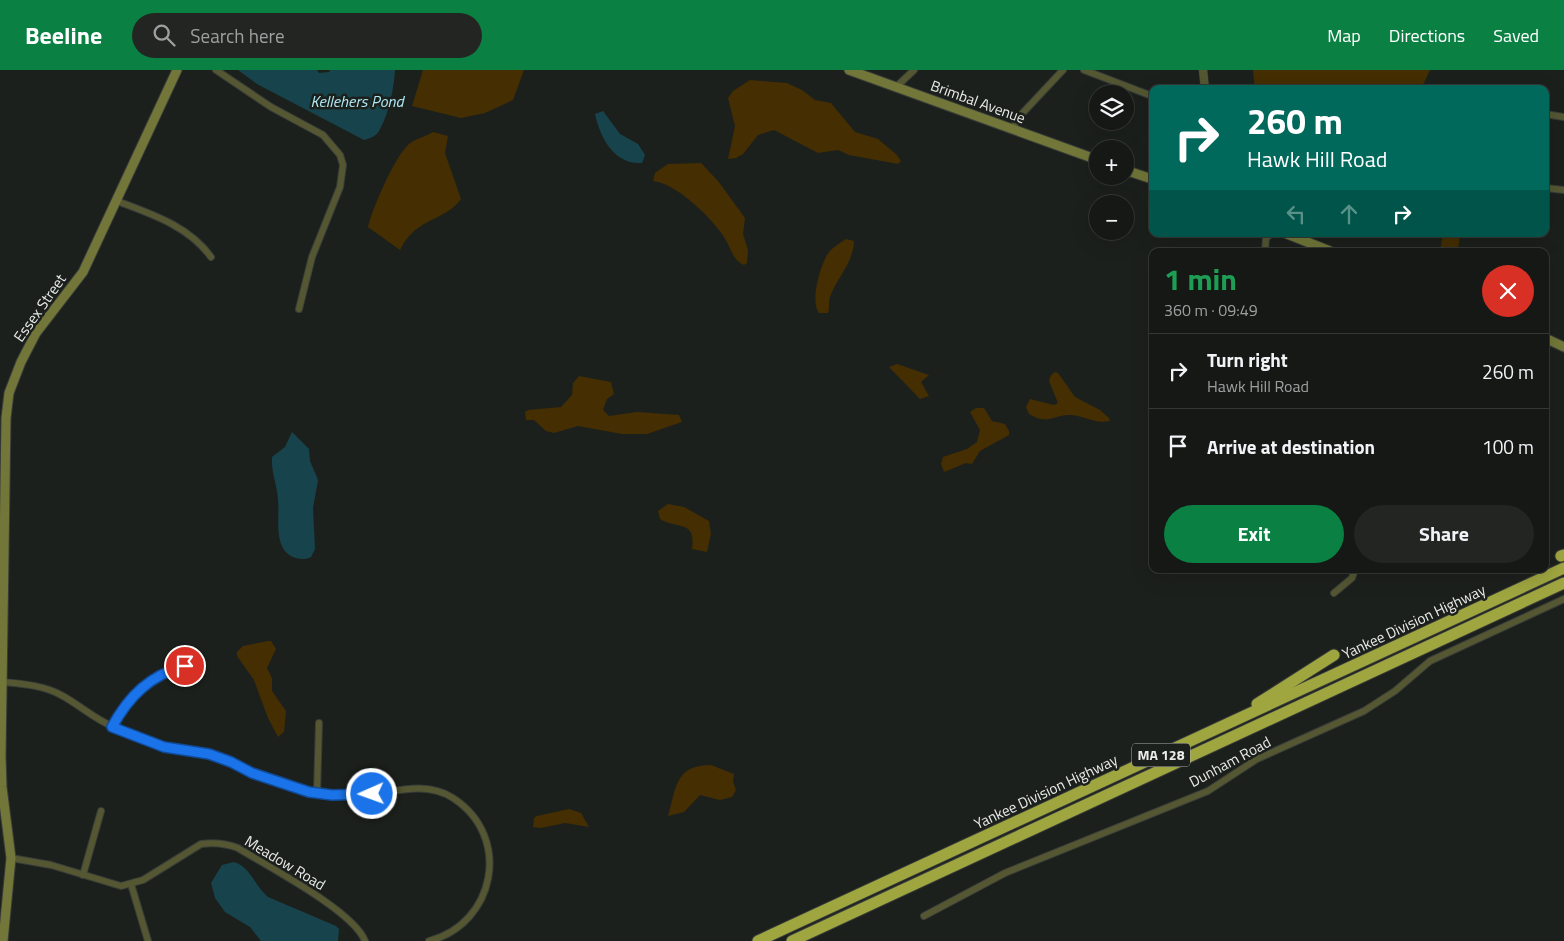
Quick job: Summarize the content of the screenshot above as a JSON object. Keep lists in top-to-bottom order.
{
  "streets": {
    "highway": ["Yankee Division Highway", "MA 128"],
    "main road": ["Brimbal Avenue", "Essex Street"],
    "street": ["Dunham Road", "Meadow Road"]
  },
  "water": ["Kellehers Pond"],
  "page": {
    "header": "Beeline",
    "search": "Search here",
    "nav": ["Map", "Directions", "Saved"],
    "map_buttons": ["+", "−"],
    "turn": ["260 m", "Hawk Hill Road"],
    "heading": ["1 min", "360 m · 09:49"],
    "list": [
      {
        "name": "Turn right",
        "note": "Hawk Hill Road",
        "value": "260 m"
      },
      {
        "name": "Arrive at destination",
        "value": "100 m"
      }
    ],
    "buttons": ["Exit", "Share"]
  }
}
